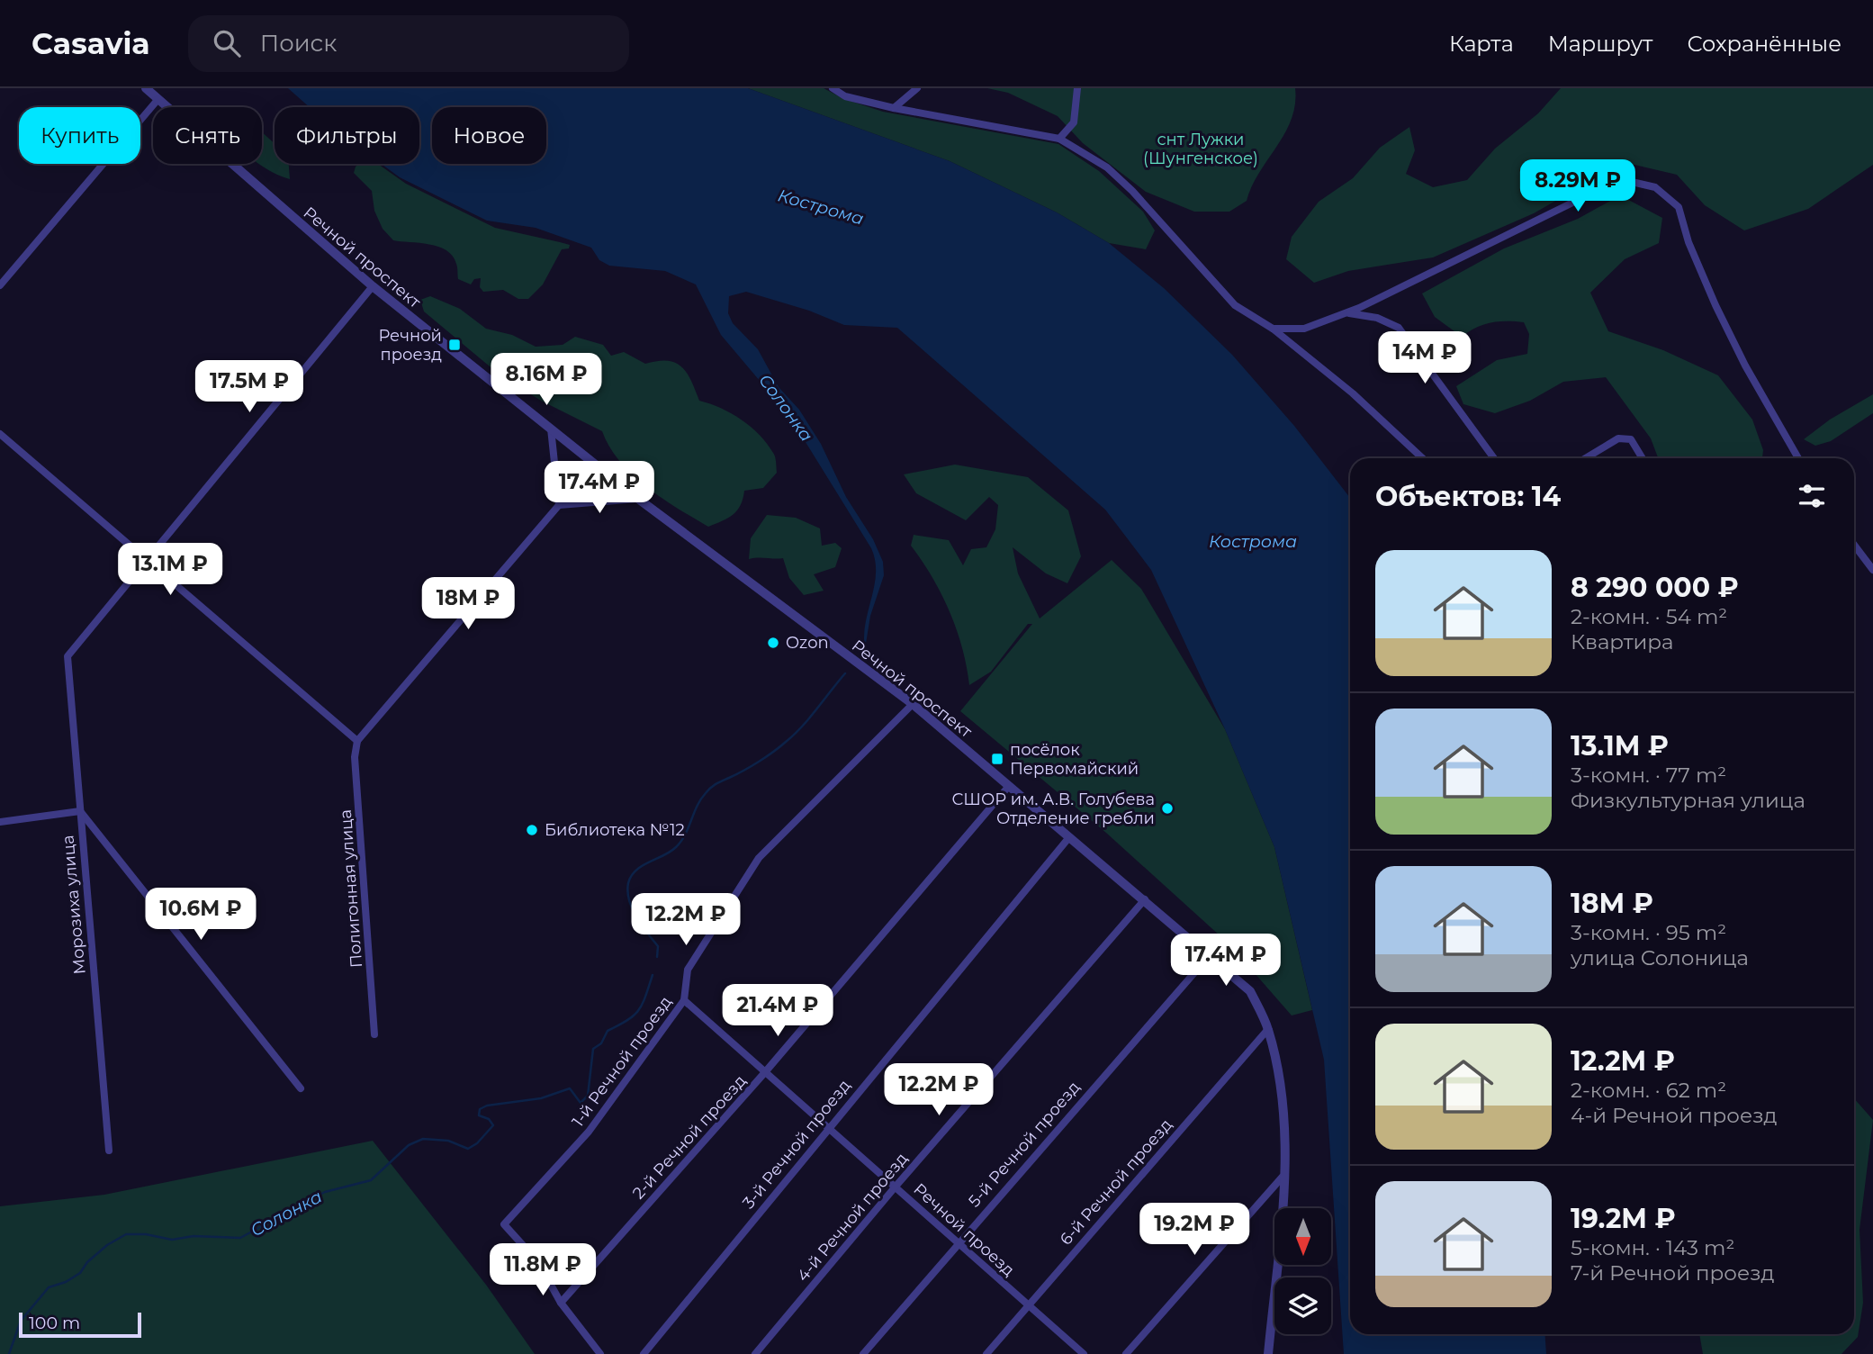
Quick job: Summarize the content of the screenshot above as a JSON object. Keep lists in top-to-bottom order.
{
  "streets": {
    "street": [
      "Речной проспект",
      "Полигонная улица",
      "Морозиха улица",
      "1-й Речной проезд",
      "2-й Речной проезд",
      "3-й Речной проезд",
      "5-й Речной проезд",
      "6-й Речной проезд",
      "4-й Речной проезд",
      "Речной проезд"
    ]
  },
  "crossings": [
    ["Речной проспект", "1-й Речной проезд"],
    ["Речной проспект", "2-й Речной проезд"],
    ["Речной проспект", "3-й Речной проезд"],
    ["Речной проспект", "5-й Речной проезд"],
    ["Речной проспект", "6-й Речной проезд"],
    ["Речной проспект", "4-й Речной проезд"],
    ["1-й Речной проезд", "2-й Речной проезд"],
    ["1-й Речной проезд", "Речной проезд"],
    ["2-й Речной проезд", "Речной проезд"],
    ["3-й Речной проезд", "Речной проезд"],
    ["5-й Речной проезд", "Речной проезд"],
    ["6-й Речной проезд", "Речной проезд"],
    ["4-й Речной проезд", "Речной проезд"]
  ],
  "water": ["Кострома", "Солонка"],
  "parks": ["снт Лужки (Шунгенское)"],
  "places": {
    "transit": ["Речной проезд", "посёлок Первомайский"],
    "other": ["Ozon", "СШОР им. А.В. Голубева Отделение гребли", "Библиотека №12"]
  },
  "scale_bar": "100 m",
  "north": "bottom",
  "page": {
    "header": "Casavia",
    "search": "Поиск",
    "nav": ["Карта", "Маршрут", "Сохранённые"],
    "chip": [
      "Купить",
      "Снять",
      "Фильтры",
      "Новое"
    ],
    "price": [
      "8.29M ₽",
      "14M ₽",
      "8.16M ₽",
      "17.5M ₽",
      "17.4M ₽",
      "13.1M ₽",
      "18M ₽",
      "10.6M ₽",
      "12.2M ₽",
      "17.4M ₽",
      "21.4M ₽",
      "12.2M ₽",
      "19.2M ₽",
      "11.8M ₽"
    ],
    "heading": "Объектов: 14",
    "list": [
      {
        "name": "8 290 000 ₽",
        "note": "2-комн. · 54 m² · Квартира"
      },
      {
        "name": "13.1M ₽",
        "note": "3-комн. · 77 m² · Физкультурная улица"
      },
      {
        "name": "18M ₽",
        "note": "3-комн. · 95 m² · улица Солоница"
      },
      {
        "name": "12.2M ₽",
        "note": "2-комн. · 62 m² · 4-й Речной проезд"
      },
      {
        "name": "19.2M ₽",
        "note": "5-комн. · 143 m² · 7-й Речной проезд"
      }
    ],
    "scale": "100 m"
  }
}
